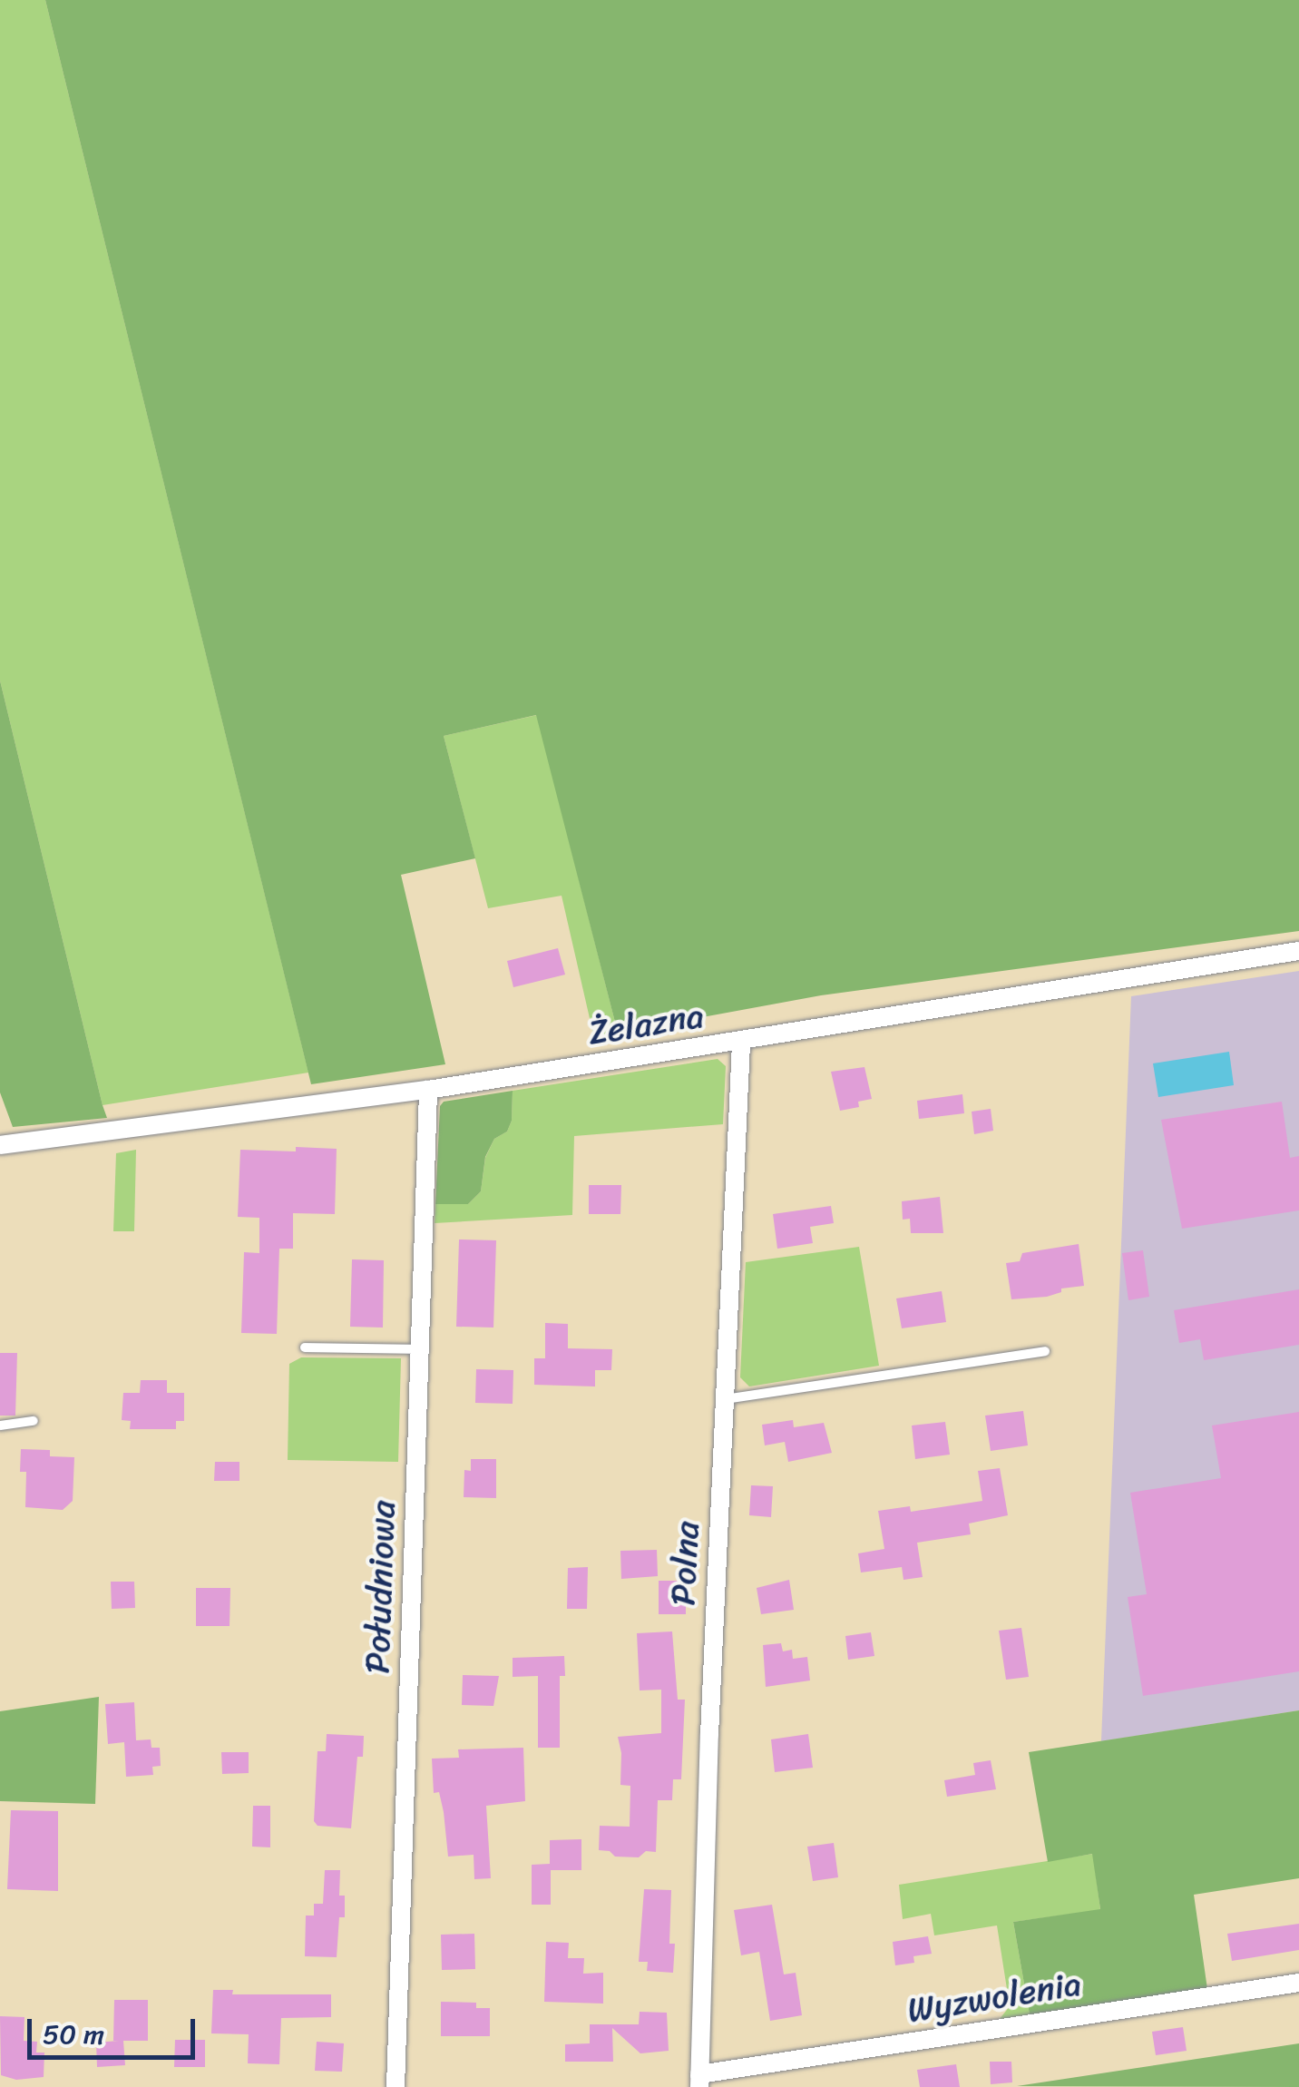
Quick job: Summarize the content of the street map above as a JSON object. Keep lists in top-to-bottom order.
{
  "streets": {
    "street": [
      "Żelazna",
      "Polna",
      "Południowa",
      "Wyzwolenia"
    ]
  },
  "crossings": [
    ["Żelazna", "Polna"],
    ["Żelazna", "Południowa"],
    ["Polna", "Wyzwolenia"]
  ],
  "scale_bar": "50 m"
}
